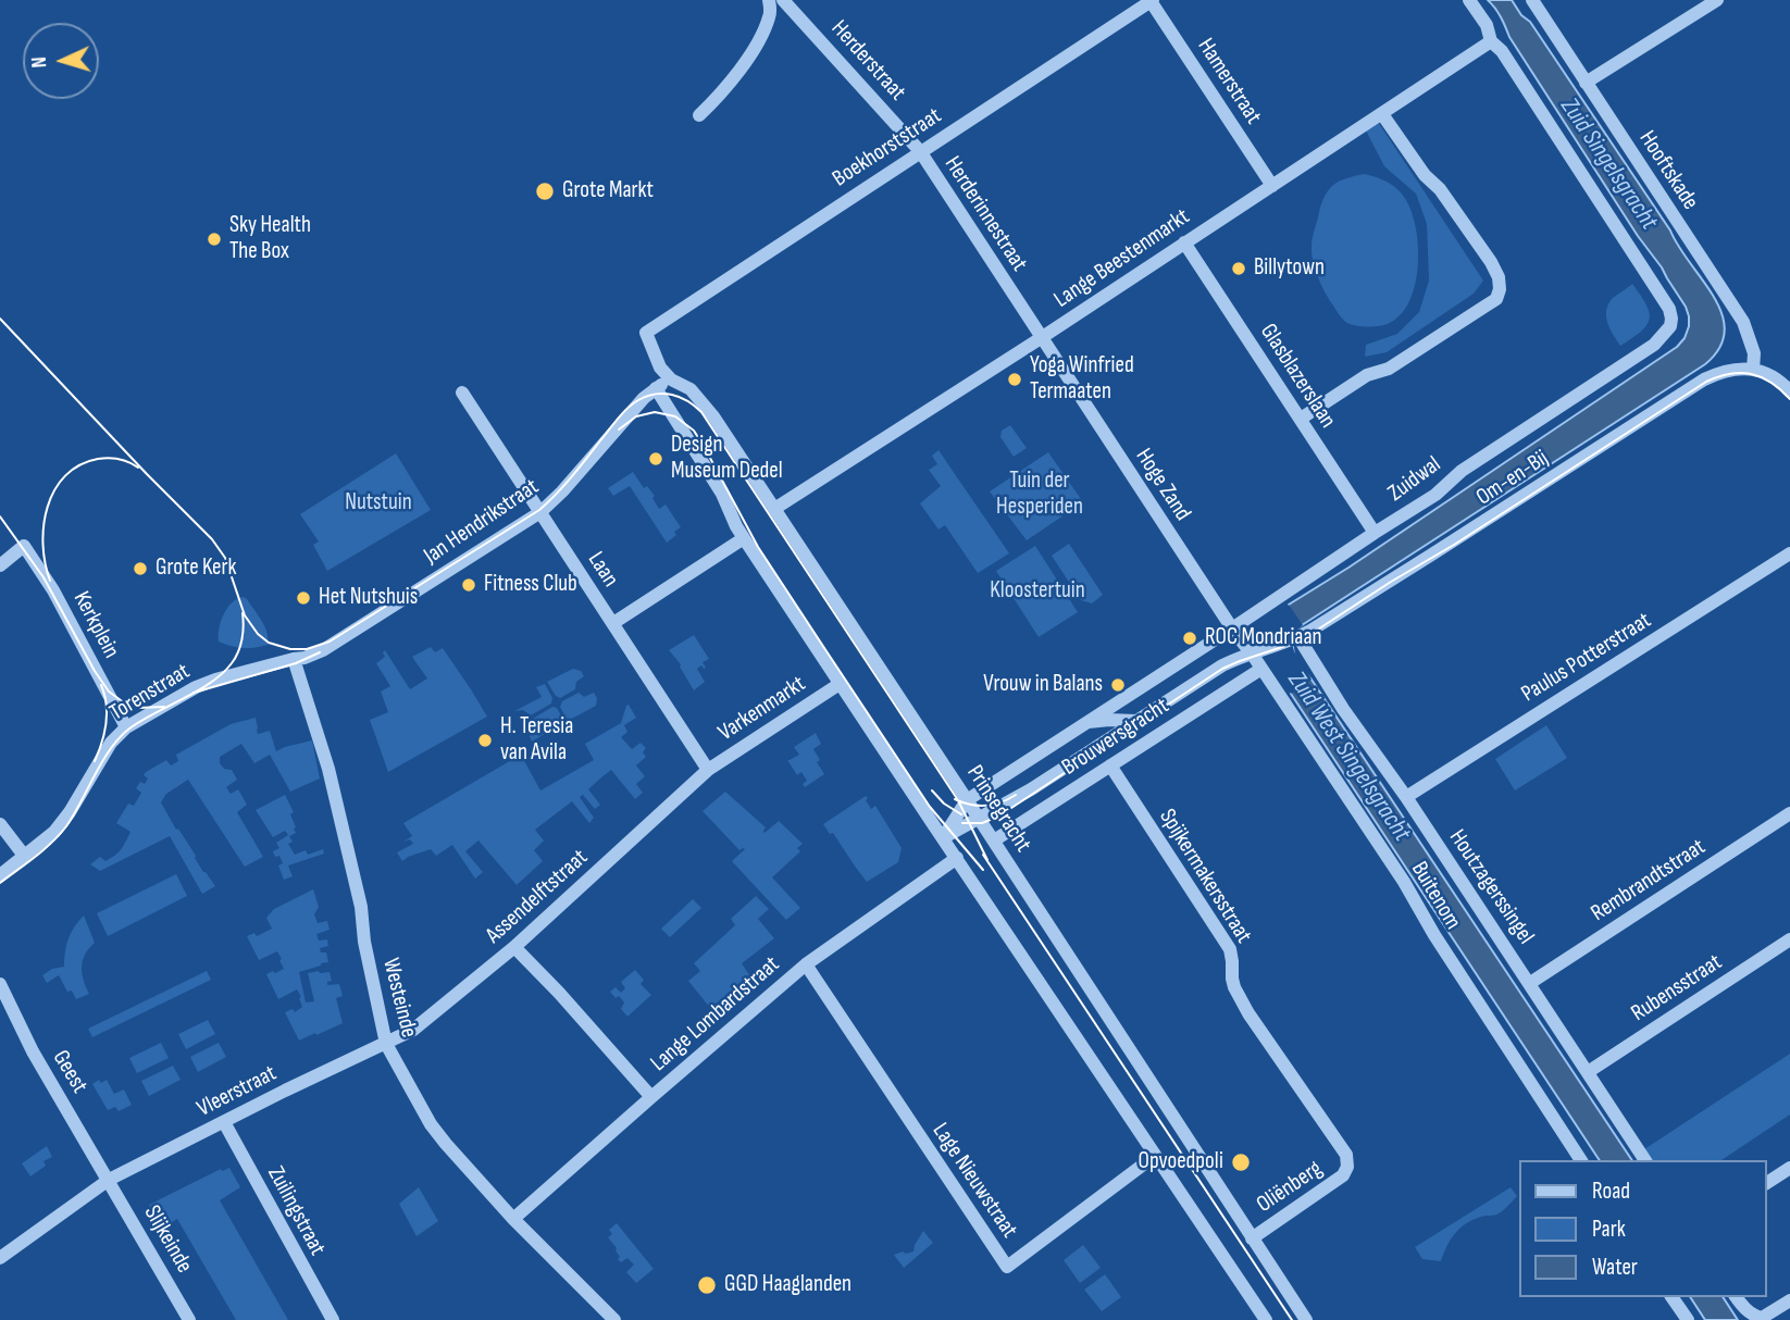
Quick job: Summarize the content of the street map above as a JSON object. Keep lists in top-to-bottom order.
{
  "streets": {
    "street": [
      "Herderstraat",
      "Hamerstraat",
      "Boekhorststraat",
      "Hooftskade",
      "Herderinnestraat",
      "Lange Beestenmarkt",
      "Glasblazerslaan",
      "Om-en-Bij",
      "Zuidwal",
      "Hoge Zand",
      "Jan Hendrikstraat",
      "Laan",
      "Kerkplein",
      "Paulus Potterstraat",
      "Torenstraat",
      "Varkenmarkt",
      "Brouwersgracht",
      "Prinsegracht",
      "Spijkermakersstraat",
      "Rembrandtstraat",
      "Houtzagerssingel",
      "Buitenom",
      "Assendelftstraat",
      "Rubensstraat",
      "Westeinde",
      "Lange Lombardstraat",
      "Geest",
      "Vleerstraat",
      "Lage Nieuwstraat",
      "Oliënberg",
      "Zuilingstraat",
      "Slijkeinde"
    ]
  },
  "crossings": [
    ["Herderstraat", "Boekhorststraat"],
    ["Herderstraat", "Herderinnestraat"],
    ["Hamerstraat", "Boekhorststraat"],
    ["Hamerstraat", "Lange Beestenmarkt"],
    ["Boekhorststraat", "Herderinnestraat"],
    ["Boekhorststraat", "Prinsegracht"],
    ["Hooftskade", "Om-en-Bij"],
    ["Herderinnestraat", "Lange Beestenmarkt"],
    ["Herderinnestraat", "Hoge Zand"],
    ["Lange Beestenmarkt", "Glasblazerslaan"],
    ["Lange Beestenmarkt", "Zuidwal"],
    ["Lange Beestenmarkt", "Hoge Zand"],
    ["Lange Beestenmarkt", "Prinsegracht"],
    ["Glasblazerslaan", "Zuidwal"],
    ["Om-en-Bij", "Brouwersgracht"],
    ["Om-en-Bij", "Houtzagerssingel"],
    ["Zuidwal", "Hoge Zand"],
    ["Zuidwal", "Brouwersgracht"],
    ["Hoge Zand", "Brouwersgracht"],
    ["Hoge Zand", "Buitenom"],
    ["Jan Hendrikstraat", "Laan"],
    ["Jan Hendrikstraat", "Torenstraat"],
    ["Jan Hendrikstraat", "Prinsegracht"],
    ["Jan Hendrikstraat", "Westeinde"],
    ["Laan", "Varkenmarkt"],
    ["Laan", "Assendelftstraat"],
    ["Kerkplein", "Torenstraat"],
    ["Paulus Potterstraat", "Houtzagerssingel"],
    ["Torenstraat", "Westeinde"],
    ["Varkenmarkt", "Assendelftstraat"],
    ["Brouwersgracht", "Prinsegracht"],
    ["Brouwersgracht", "Spijkermakersstraat"],
    ["Brouwersgracht", "Houtzagerssingel"],
    ["Brouwersgracht", "Buitenom"],
    ["Prinsegracht", "Oliënberg"],
    ["Spijkermakersstraat", "Oliënberg"],
    ["Rembrandtstraat", "Houtzagerssingel"],
    ["Houtzagerssingel", "Rubensstraat"],
    ["Assendelftstraat", "Westeinde"],
    ["Assendelftstraat", "Vleerstraat"],
    ["Westeinde", "Lange Lombardstraat"],
    ["Westeinde", "Vleerstraat"],
    ["Lange Lombardstraat", "Lage Nieuwstraat"],
    ["Geest", "Vleerstraat"],
    ["Geest", "Slijkeinde"],
    ["Vleerstraat", "Zuilingstraat"],
    ["Vleerstraat", "Slijkeinde"]
  ],
  "water": ["Zuid Singelsgracht", "Zuid West Singelsgracht"],
  "parks": ["Tuin der Hesperiden", "Nutstuin", "Kloostertuin"],
  "places": [
    "Grote Markt",
    "Sky Health The Box",
    "Billytown",
    "Yoga Winfried Termaaten",
    "Design Museum Dedel",
    "Grote Kerk",
    "Fitness Club",
    "Het Nutshuis",
    "ROC Mondriaan",
    "Vrouw in Balans",
    "H. Teresia van Avila",
    "Opvoedpoli",
    "GGD Haaglanden"
  ],
  "legend": ["Road", "Park", "Water"],
  "north": "left"
}
